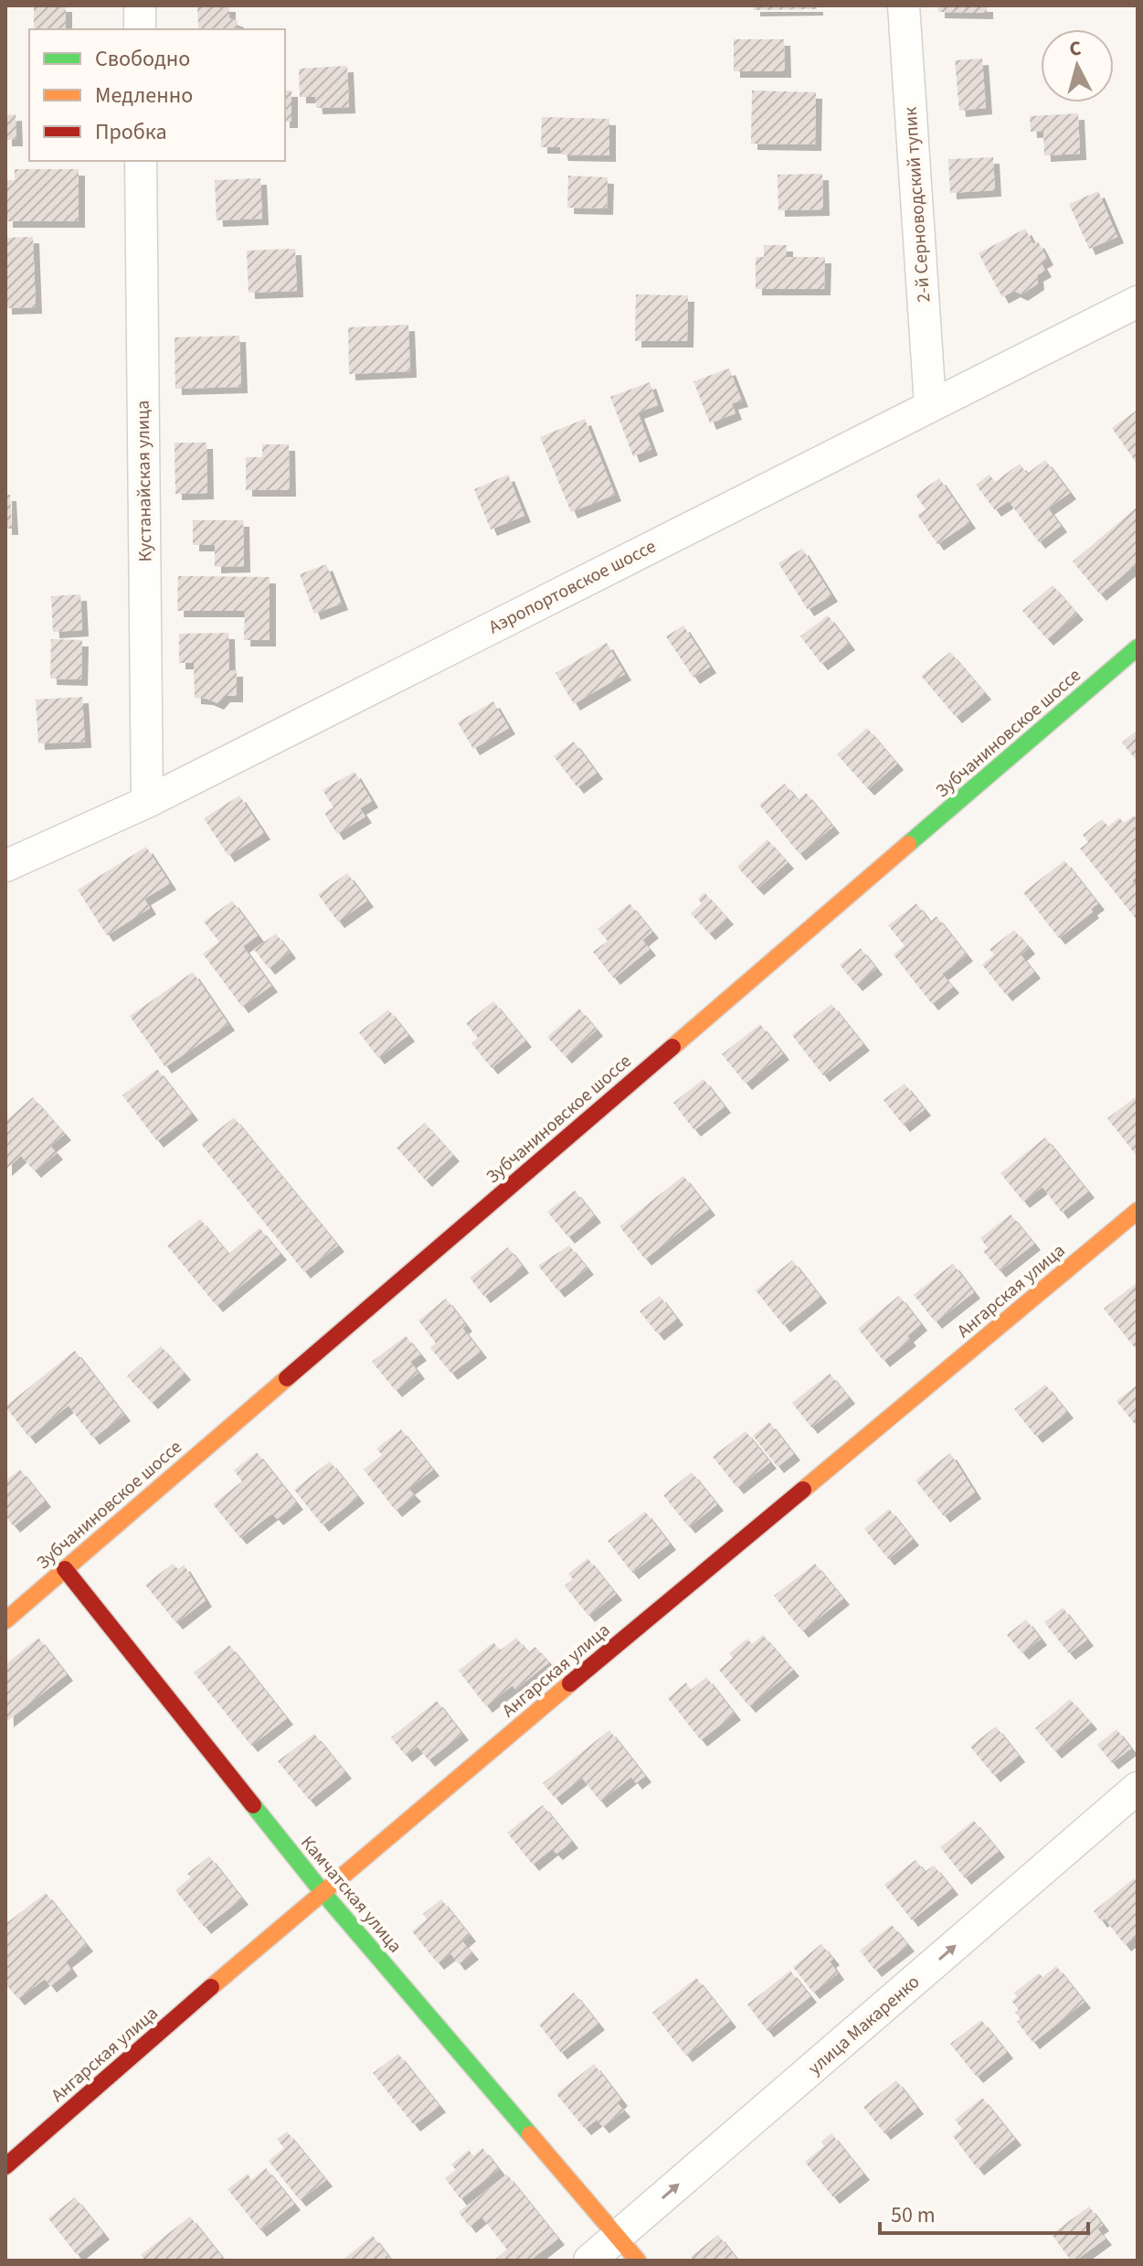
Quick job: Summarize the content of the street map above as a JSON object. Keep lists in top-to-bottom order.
{
  "streets": {
    "street": [
      "2-й Серноводский тупик",
      "Кустанайская улица",
      "Аэропортовское шоссе",
      "Зубчаниновское шоссе",
      "Ангарская улица",
      "Камчатская улица",
      "улица Макаренко"
    ]
  },
  "crossings": [
    ["2-й Серноводский тупик", "Аэропортовское шоссе"],
    ["Кустанайская улица", "Аэропортовское шоссе"],
    ["Зубчаниновское шоссе", "Камчатская улица"],
    ["Ангарская улица", "Камчатская улица"],
    ["Камчатская улица", "улица Макаренко"]
  ],
  "one_way": ["улица Макаренко"],
  "legend": ["Свободно", "Медленно", "Пробка"],
  "scale_bar": "50 m",
  "north": "top"
}
